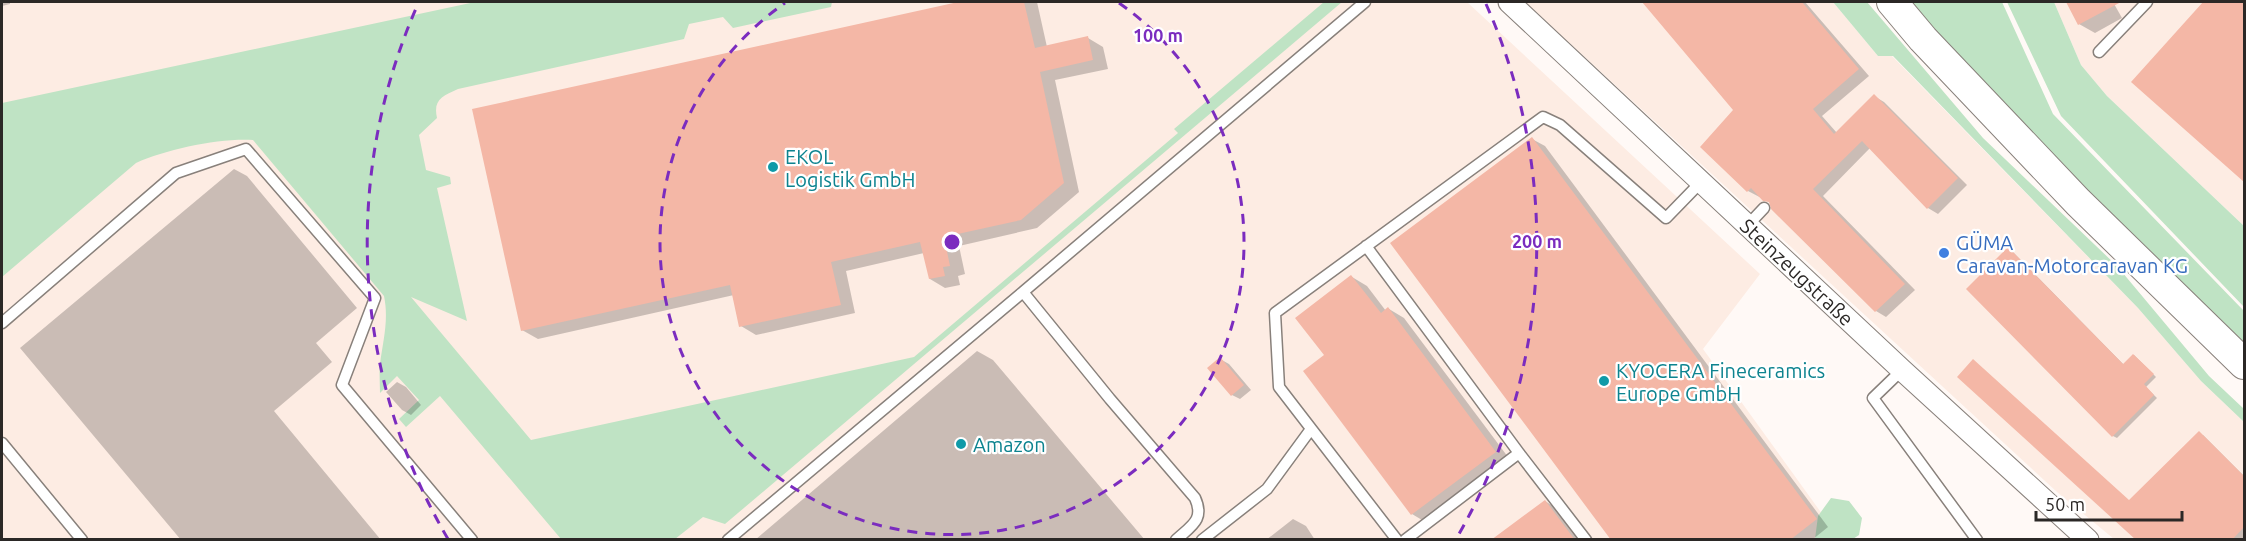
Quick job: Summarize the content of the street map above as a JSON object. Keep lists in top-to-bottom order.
{
  "streets": {
    "street": ["Steinzeugstraße"]
  },
  "places": [
    "EKOL Logistik GmbH",
    "GÜMA Caravan-Motorcaravan KG",
    "KYOCERA Fineceramics Europe GmbH",
    "Amazon"
  ],
  "scale_bar": "50 m",
  "rings": ["100 m", "200 m"]
}
